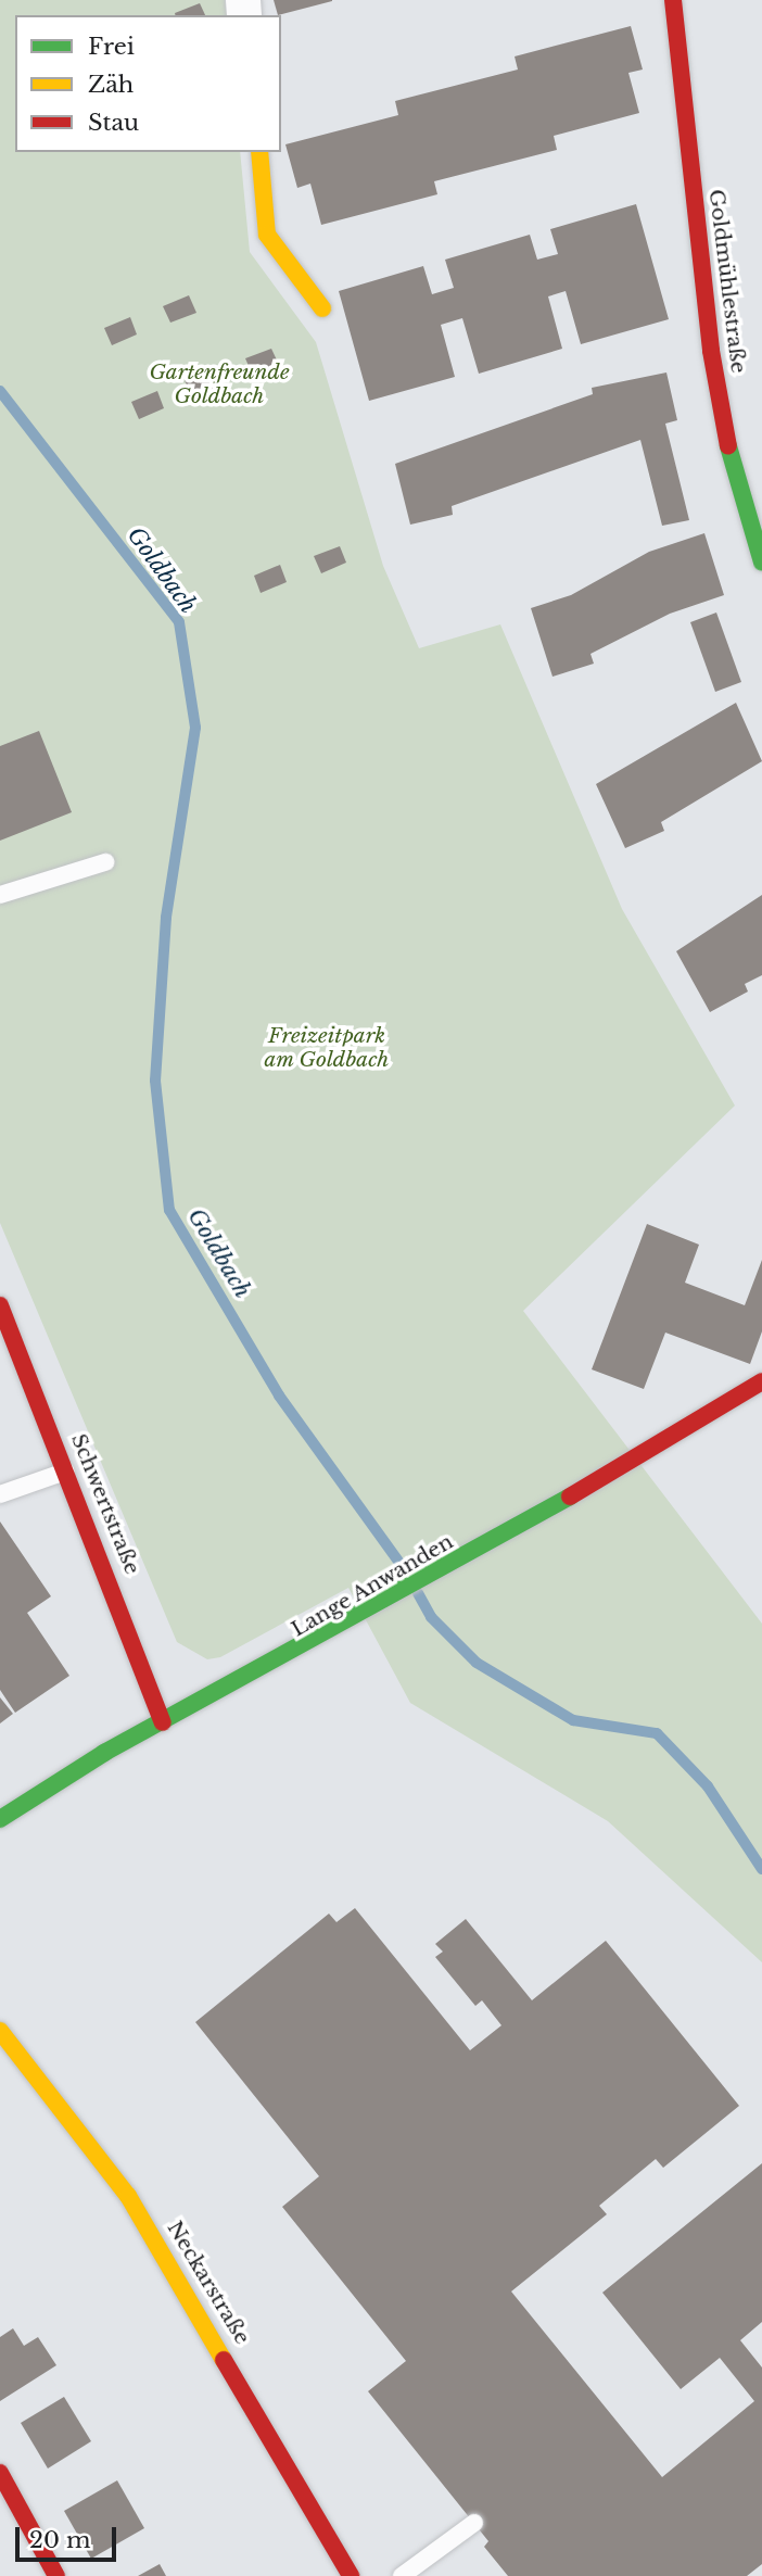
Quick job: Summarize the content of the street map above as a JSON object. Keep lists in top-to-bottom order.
{
  "streets": {
    "street": [
      "Goldmühlestraße",
      "Schwertstraße",
      "Lange Anwanden",
      "Neckarstraße"
    ]
  },
  "crossings": [
    ["Schwertstraße", "Lange Anwanden"]
  ],
  "water": ["Goldbach"],
  "parks": ["Gartenfreunde Goldbach", "Freizeitpark am Goldbach"],
  "legend": ["Frei", "Zäh", "Stau"],
  "scale_bar": "20 m"
}
